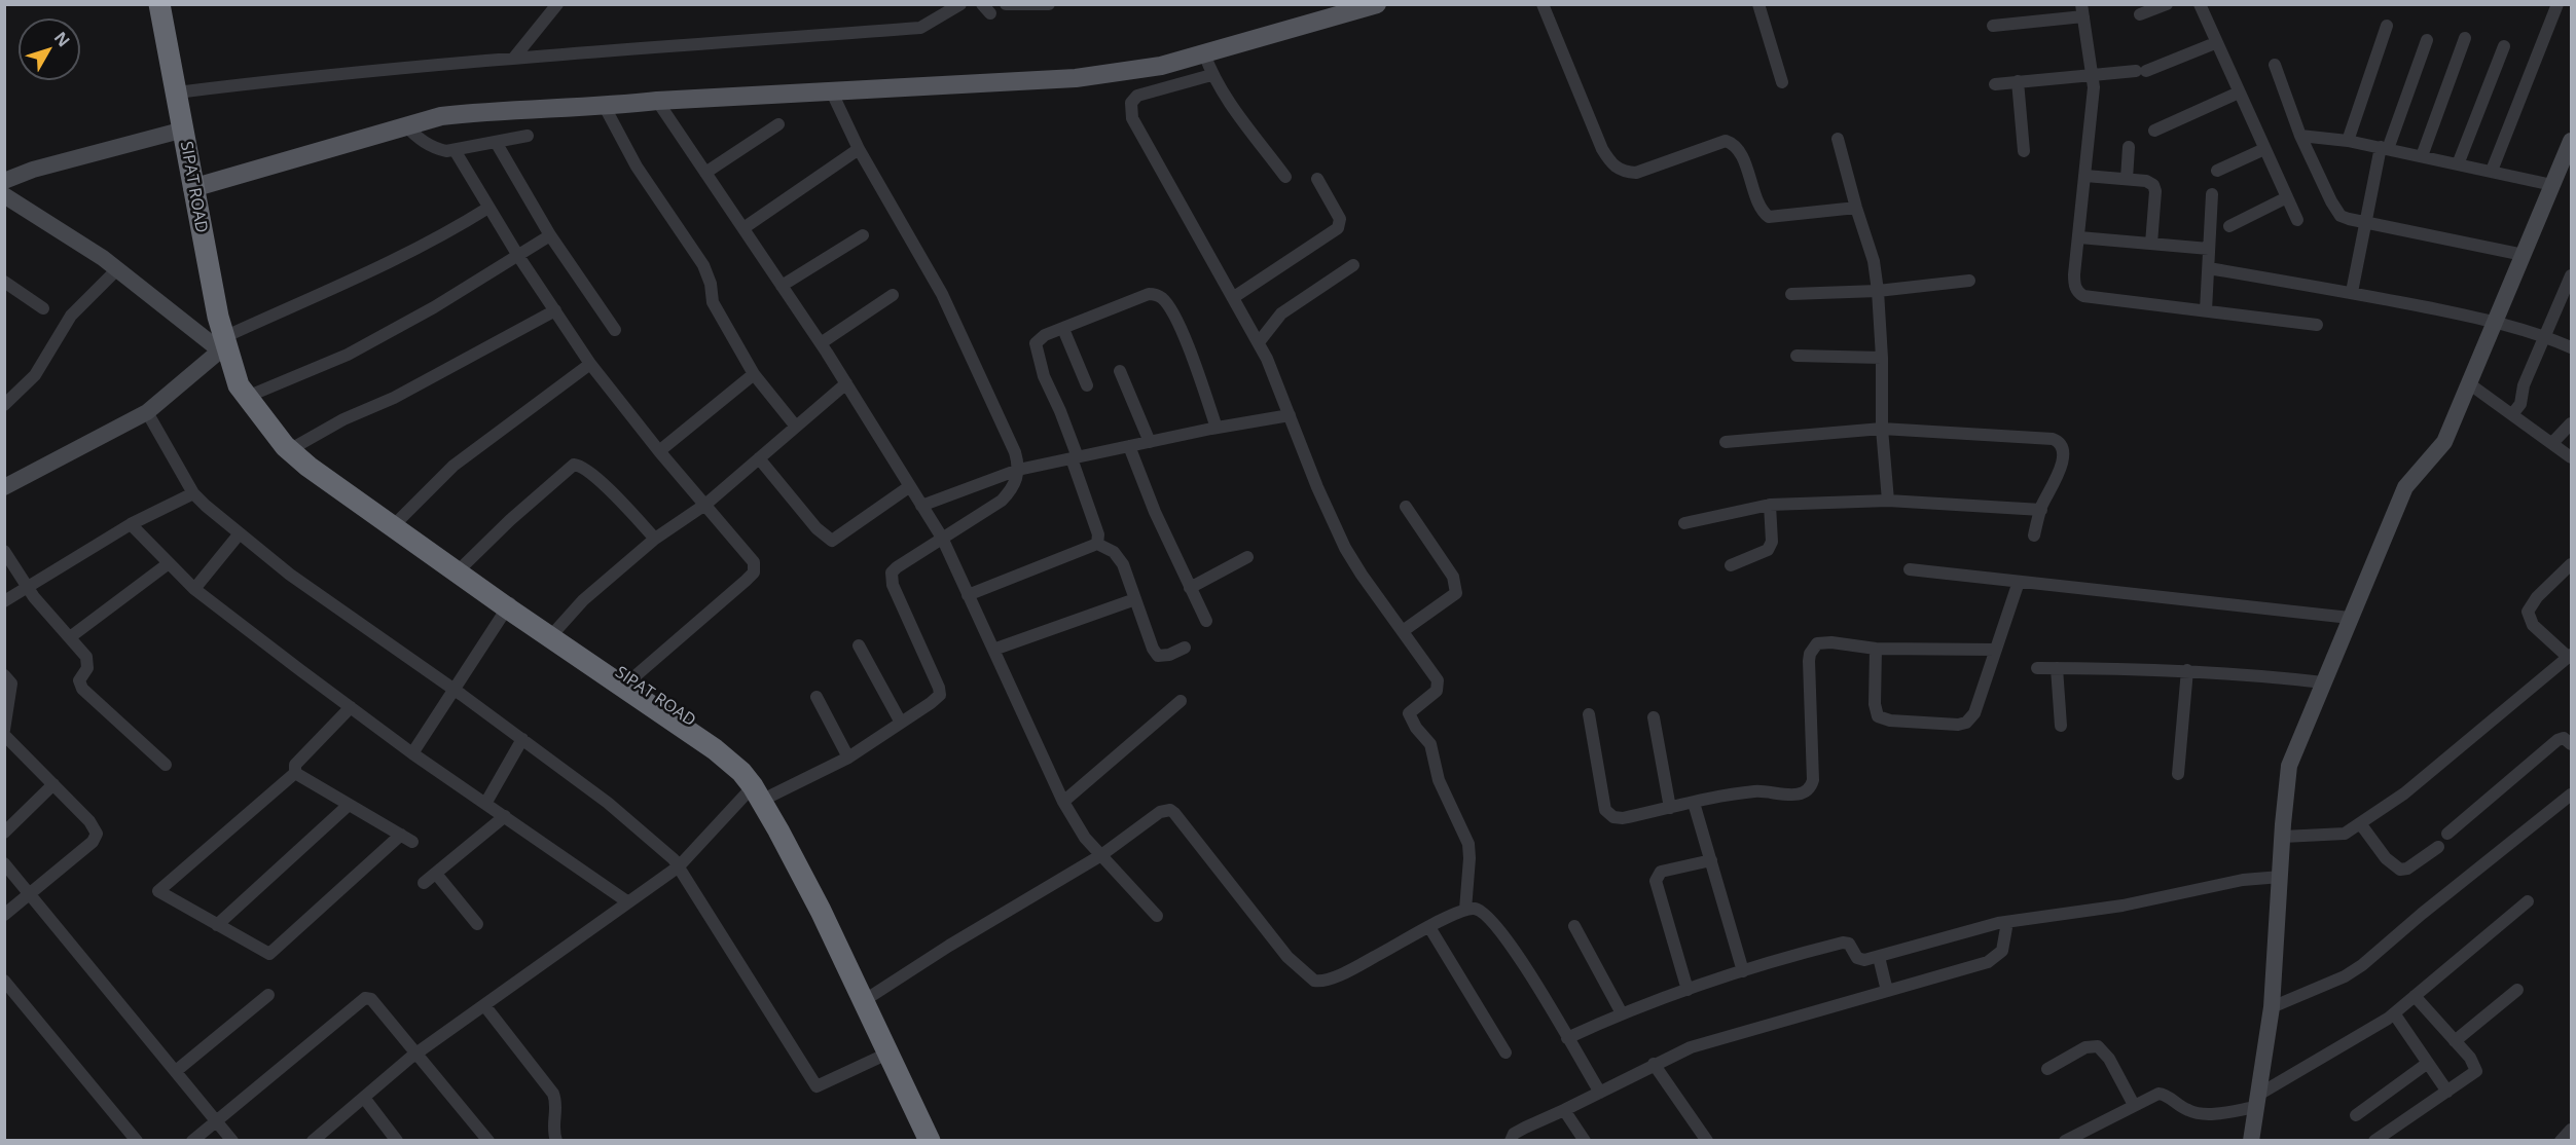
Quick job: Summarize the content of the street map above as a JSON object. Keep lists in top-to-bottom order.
{
  "streets": {
    "highway": ["SIPAT ROAD"]
  },
  "north": "top right"
}
